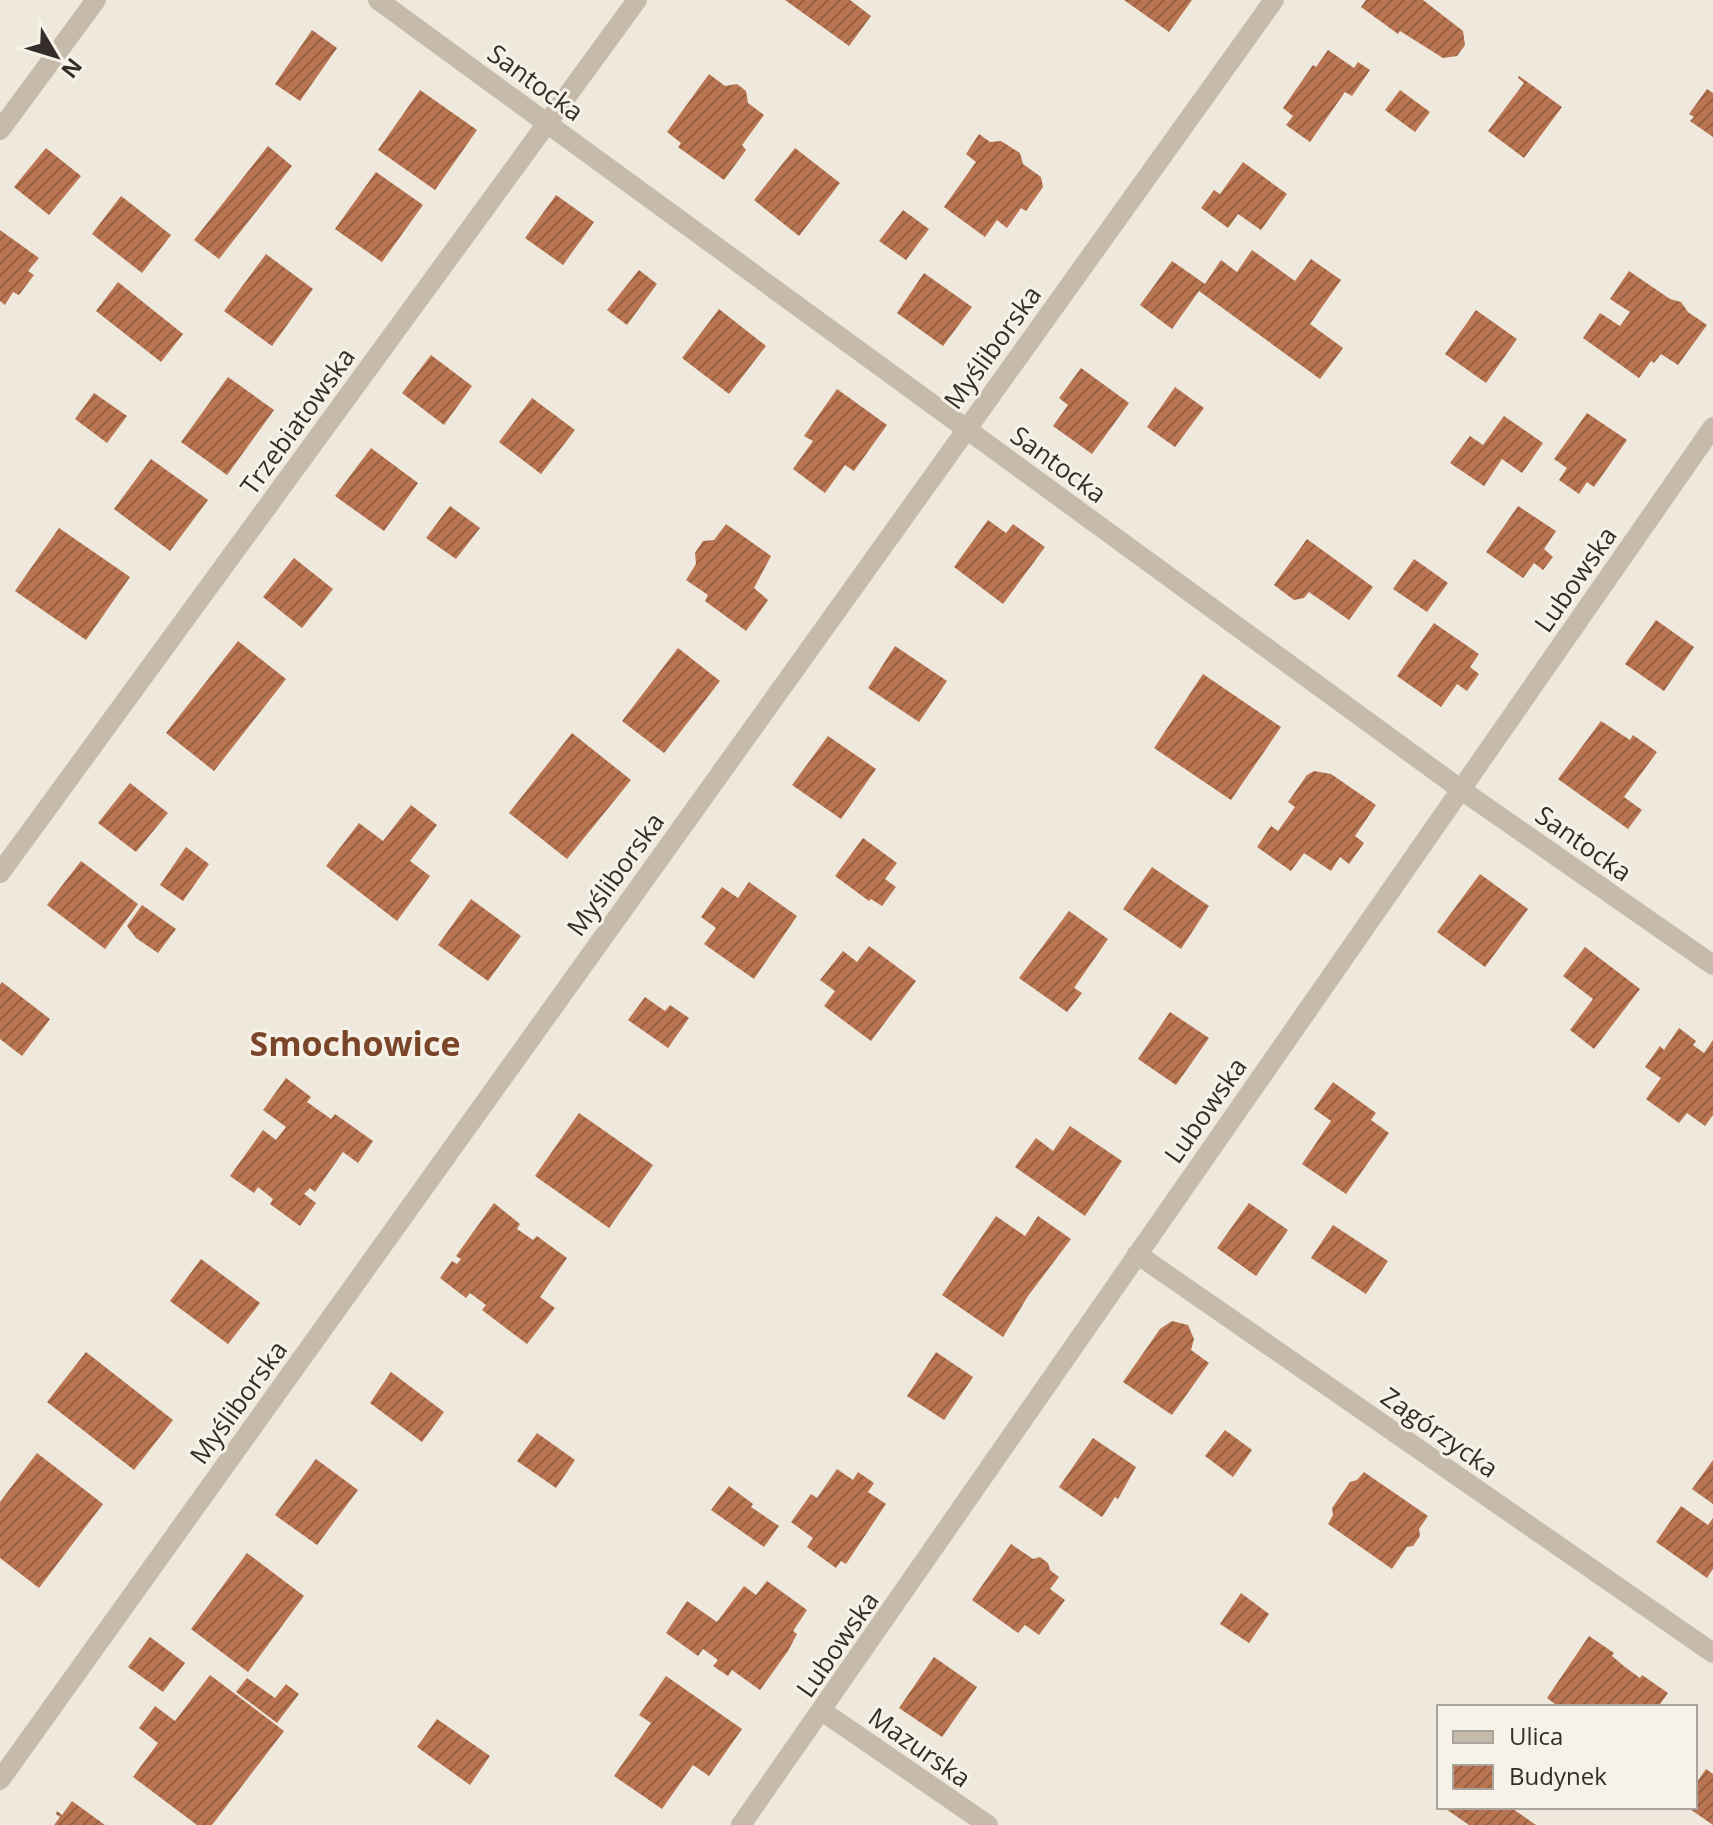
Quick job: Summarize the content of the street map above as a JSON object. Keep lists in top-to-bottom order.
{
  "streets": {
    "street": [
      "Santocka",
      "Myśliborska",
      "Trzebiatowska",
      "Lubowska",
      "Zagórzycka",
      "Mazurska"
    ]
  },
  "crossings": [
    ["Santocka", "Myśliborska"],
    ["Santocka", "Trzebiatowska"],
    ["Santocka", "Lubowska"],
    ["Lubowska", "Zagórzycka"],
    ["Lubowska", "Mazurska"]
  ],
  "districts": ["Smochowice"],
  "legend": ["Ulica", "Budynek"],
  "north": "bottom right"
}
